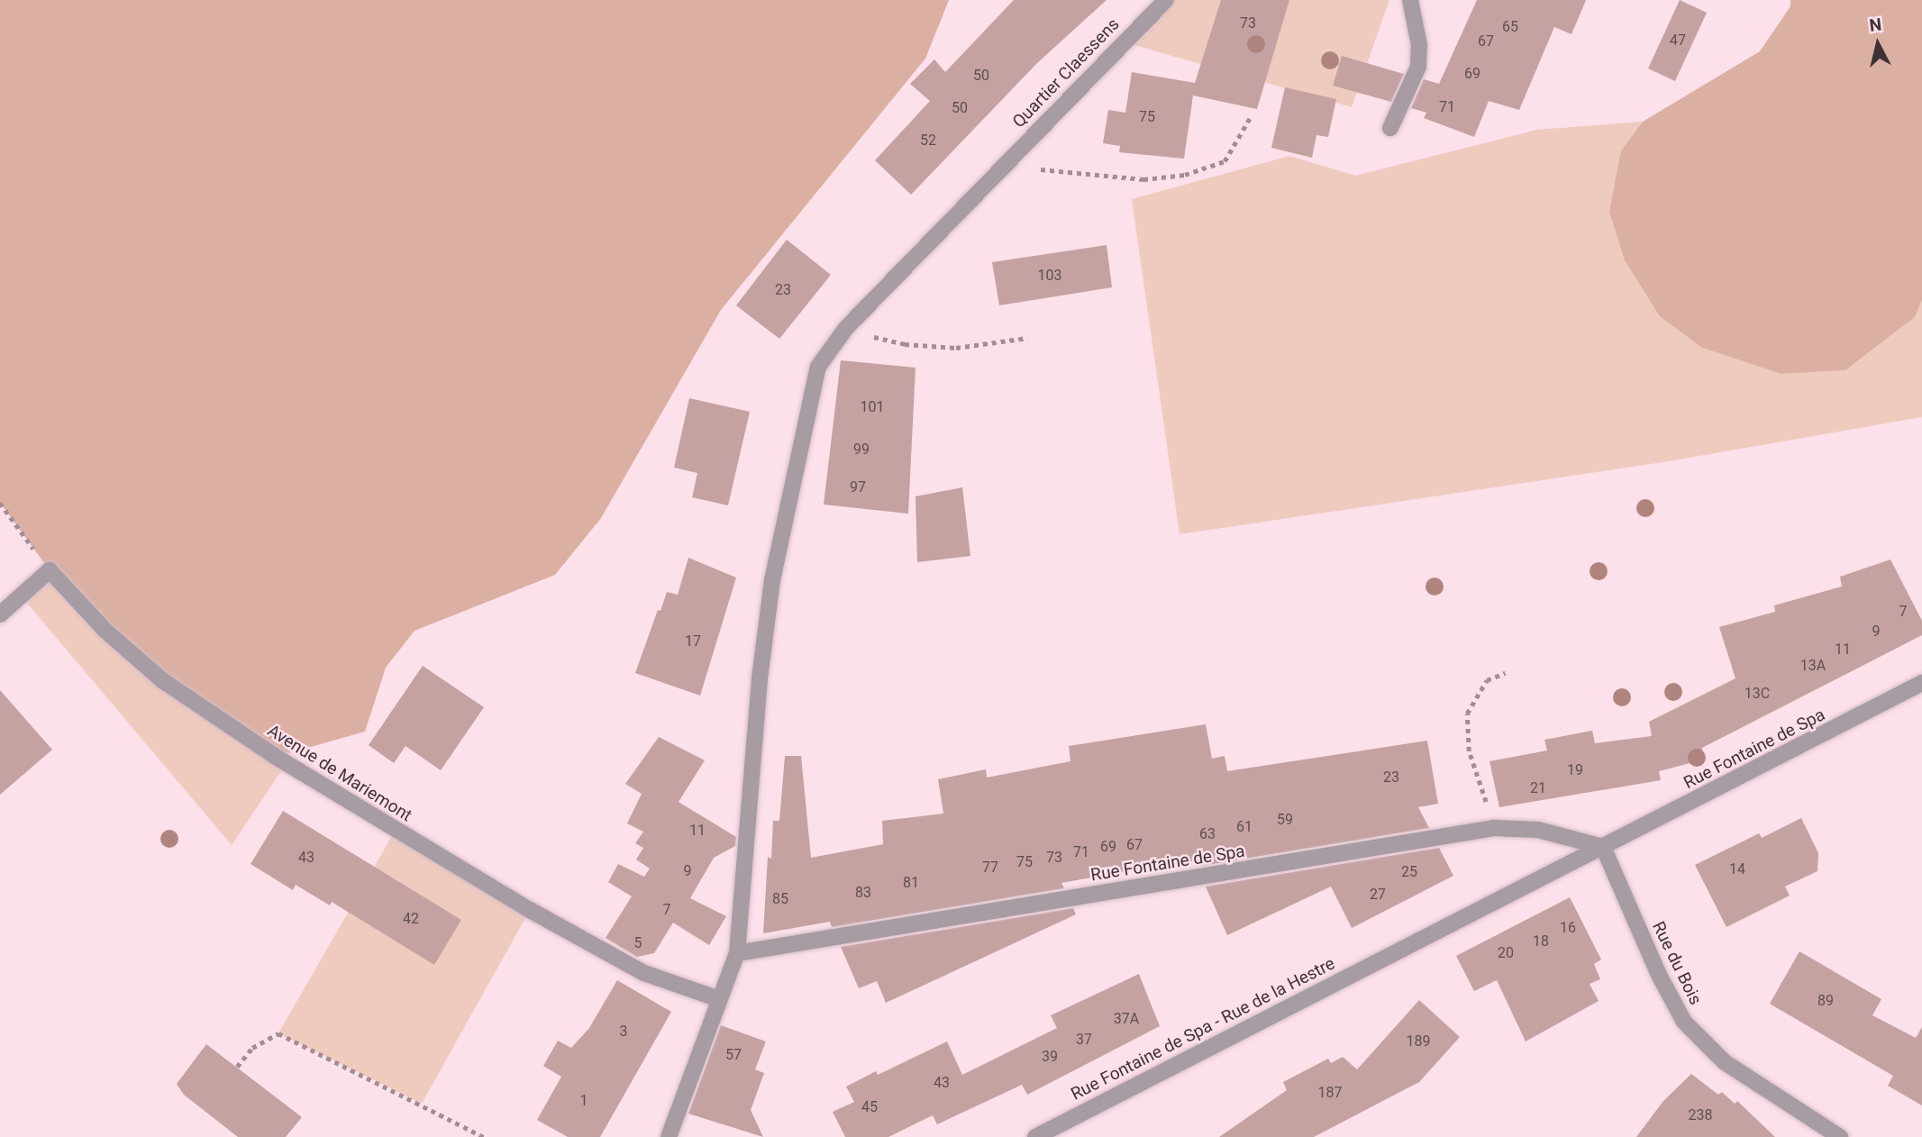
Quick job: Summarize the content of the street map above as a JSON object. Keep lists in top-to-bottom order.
{
  "streets": {
    "street": [
      "Quartier Claessens",
      "Rue Fontaine de Spa",
      "Avenue de Mariemont",
      "Rue du Bois",
      "Rue Fontaine de Spa - Rue de la Hestre"
    ]
  },
  "crossings": [
    ["Quartier Claessens", "Rue Fontaine de Spa"],
    ["Quartier Claessens", "Avenue de Mariemont"],
    ["Rue Fontaine de Spa", "Rue du Bois"],
    ["Rue Fontaine de Spa", "Rue Fontaine de Spa - Rue de la Hestre"]
  ],
  "house_numbers": [
    "73",
    "65",
    "47",
    "67",
    "69",
    "50",
    "71",
    "50",
    "75",
    "52",
    "103",
    "23",
    "101",
    "99",
    "97",
    "7",
    "9",
    "17",
    "11",
    "13A",
    "13C",
    "19",
    "23",
    "21",
    "59",
    "61",
    "11",
    "63",
    "67",
    "69",
    "71",
    "43",
    "73",
    "75",
    "77",
    "14",
    "9",
    "25",
    "81",
    "83",
    "27",
    "85",
    "7",
    "42",
    "16",
    "18",
    "5",
    "20",
    "89",
    "37A",
    "3",
    "37",
    "189",
    "57",
    "39",
    "43",
    "187",
    "1",
    "45",
    "238"
  ],
  "north": "top"
}
